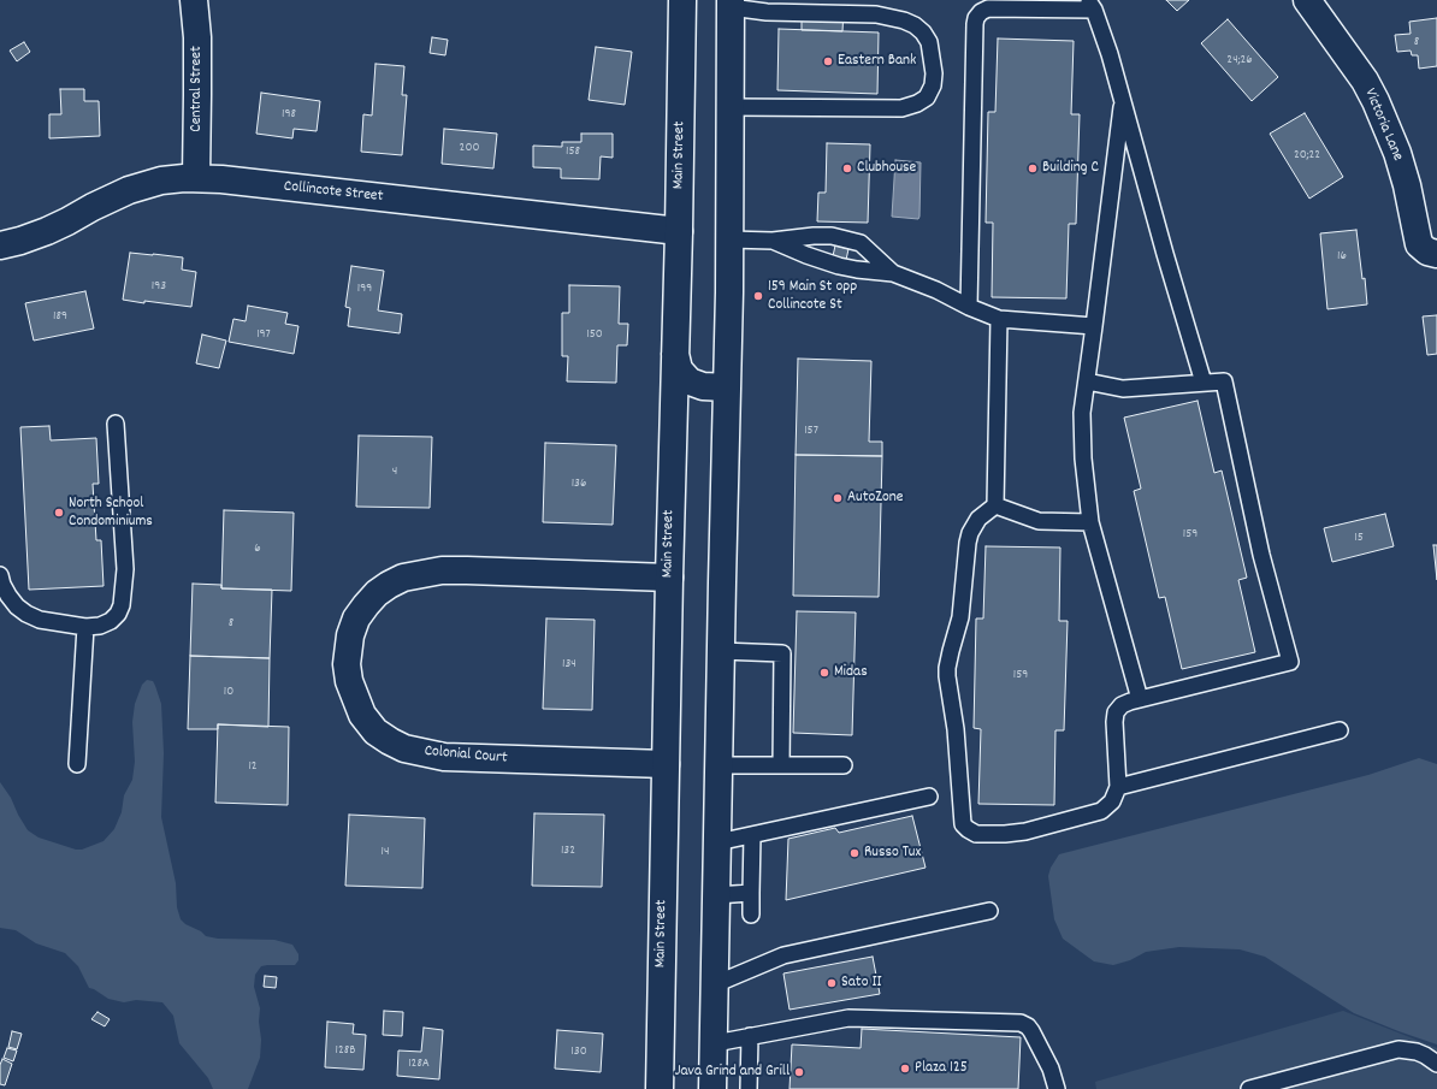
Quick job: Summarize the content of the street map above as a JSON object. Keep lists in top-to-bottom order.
{
  "streets": {
    "main road": [
      "Central Street",
      "Victoria Lane",
      "Main Street",
      "Collincote Street",
      "Colonial Court"
    ]
  },
  "crossings": [
    ["Central Street", "Collincote Street"],
    ["Main Street", "Collincote Street"],
    ["Main Street", "Colonial Court"]
  ],
  "places": [
    "Eastern Bank",
    "Clubhouse",
    "Building C",
    "159 Main St opp Collincote St",
    "AutoZone",
    "North School Condominiums",
    "Midas",
    "Russo Tux",
    "Sato II",
    "Plaza 125",
    "Java Grind and Grill"
  ],
  "house_numbers": [
    "8",
    "24;26",
    "198",
    "200",
    "158",
    "20;22",
    "16",
    "193",
    "199",
    "189",
    "197",
    "150",
    "157",
    "4",
    "136",
    "159",
    "15",
    "6",
    "8",
    "134",
    "159",
    "10",
    "12",
    "132",
    "14",
    "128B",
    "130",
    "128A"
  ]
}
